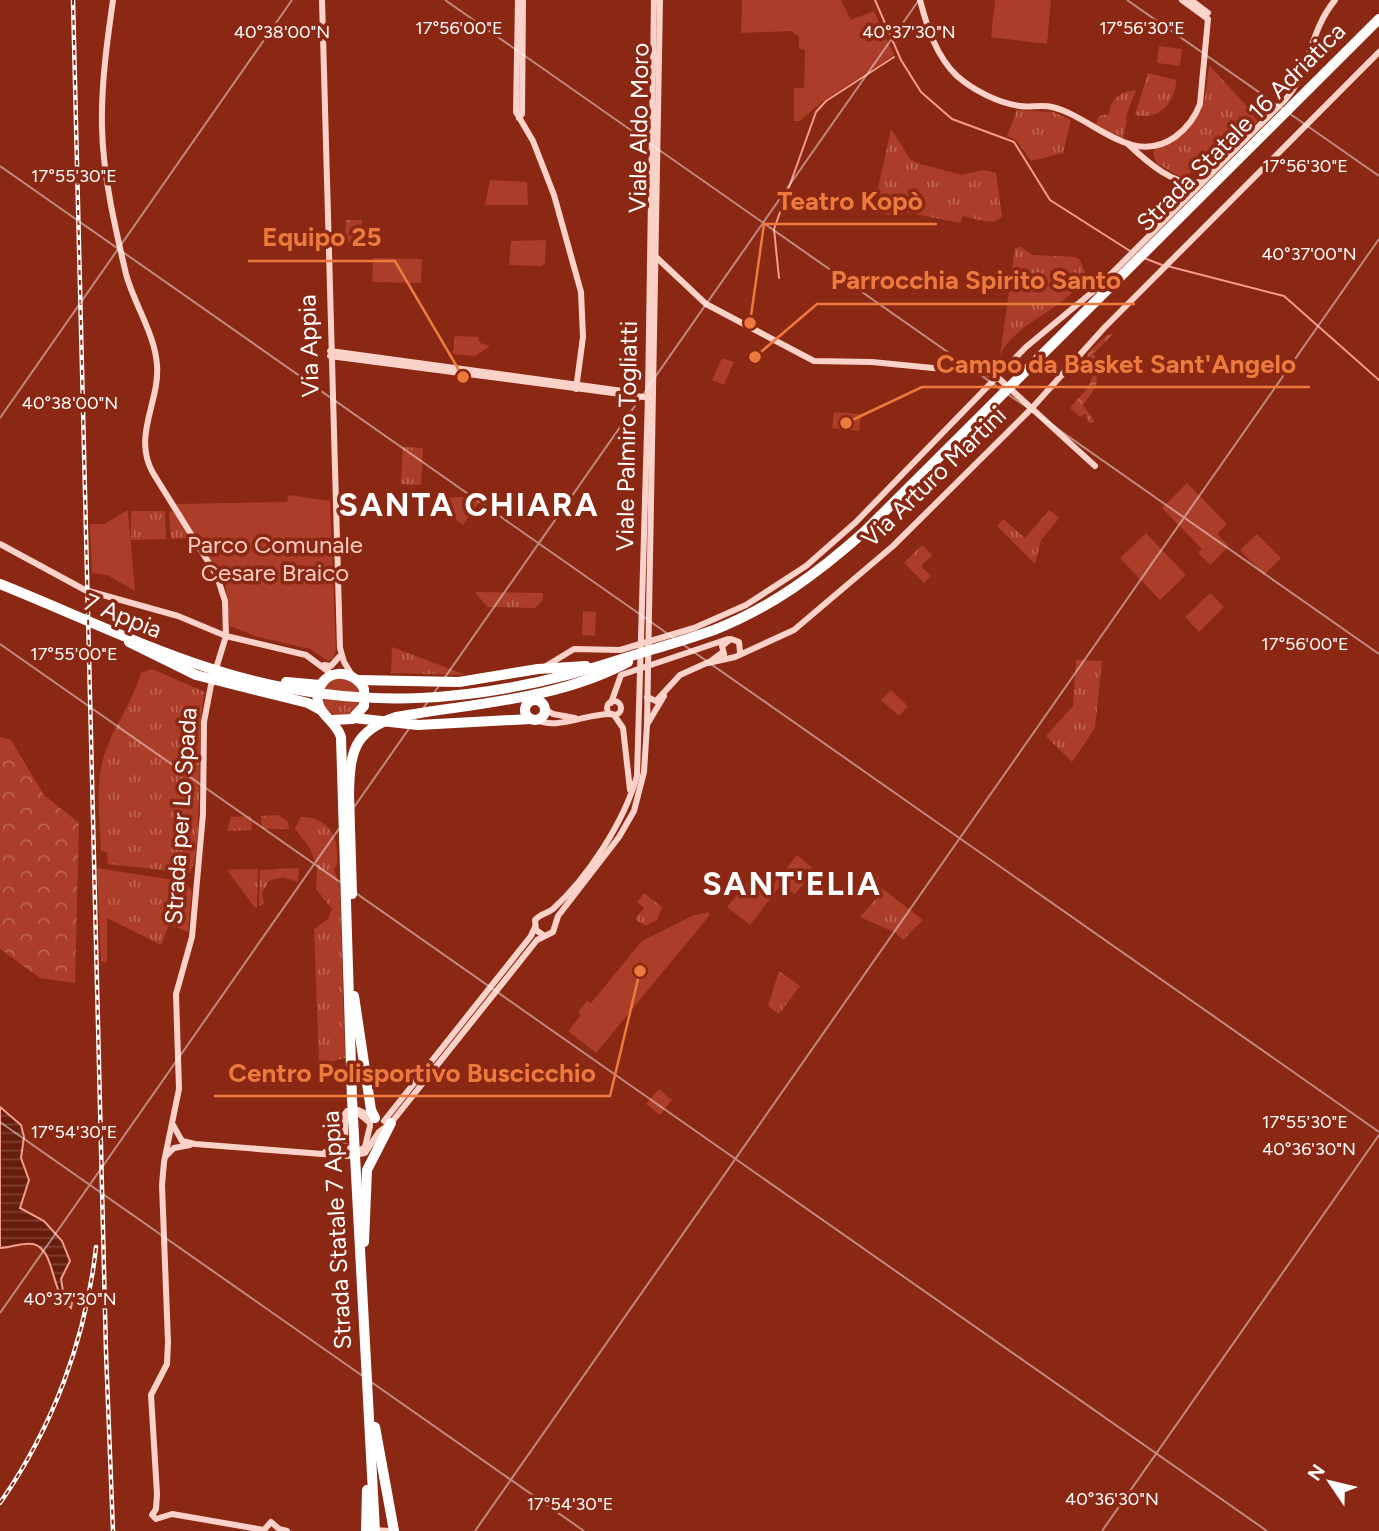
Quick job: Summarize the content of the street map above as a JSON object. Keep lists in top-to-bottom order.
{
  "streets": {
    "highway": ["Strada Statale 16 Adriatica", "Strada Statale 7 Appia"],
    "street": [
      "Viale Aldo Moro",
      "Via Appia",
      "Viale Palmiro Togliatti",
      "Via Arturo Martini",
      "Strada per Lo Spada"
    ]
  },
  "crossings": [
    ["Viale Aldo Moro", "Viale Palmiro Togliatti"],
    ["Via Appia", "Strada Statale 7 Appia"]
  ],
  "districts": ["SANTA CHIARA", "SANT'ELIA"],
  "parks": ["Parco Comunale Cesare Braico"],
  "places": [
    "Teatro Kopò",
    "Parrocchia Spirito Santo",
    "Equipo 25",
    "Campo da Basket Sant'Angelo",
    "Centro Polisportivo Buscicchio"
  ],
  "north": "top left",
  "coordinates": [
    "17°56'30\"E",
    "17°56'00\"E",
    "40°38'00\"N",
    "40°37'30\"N",
    "17°55'30\"E",
    "40°37'00\"N",
    "17°55'00\"E",
    "17°54'30\"E",
    "40°36'30\"N"
  ]
}
